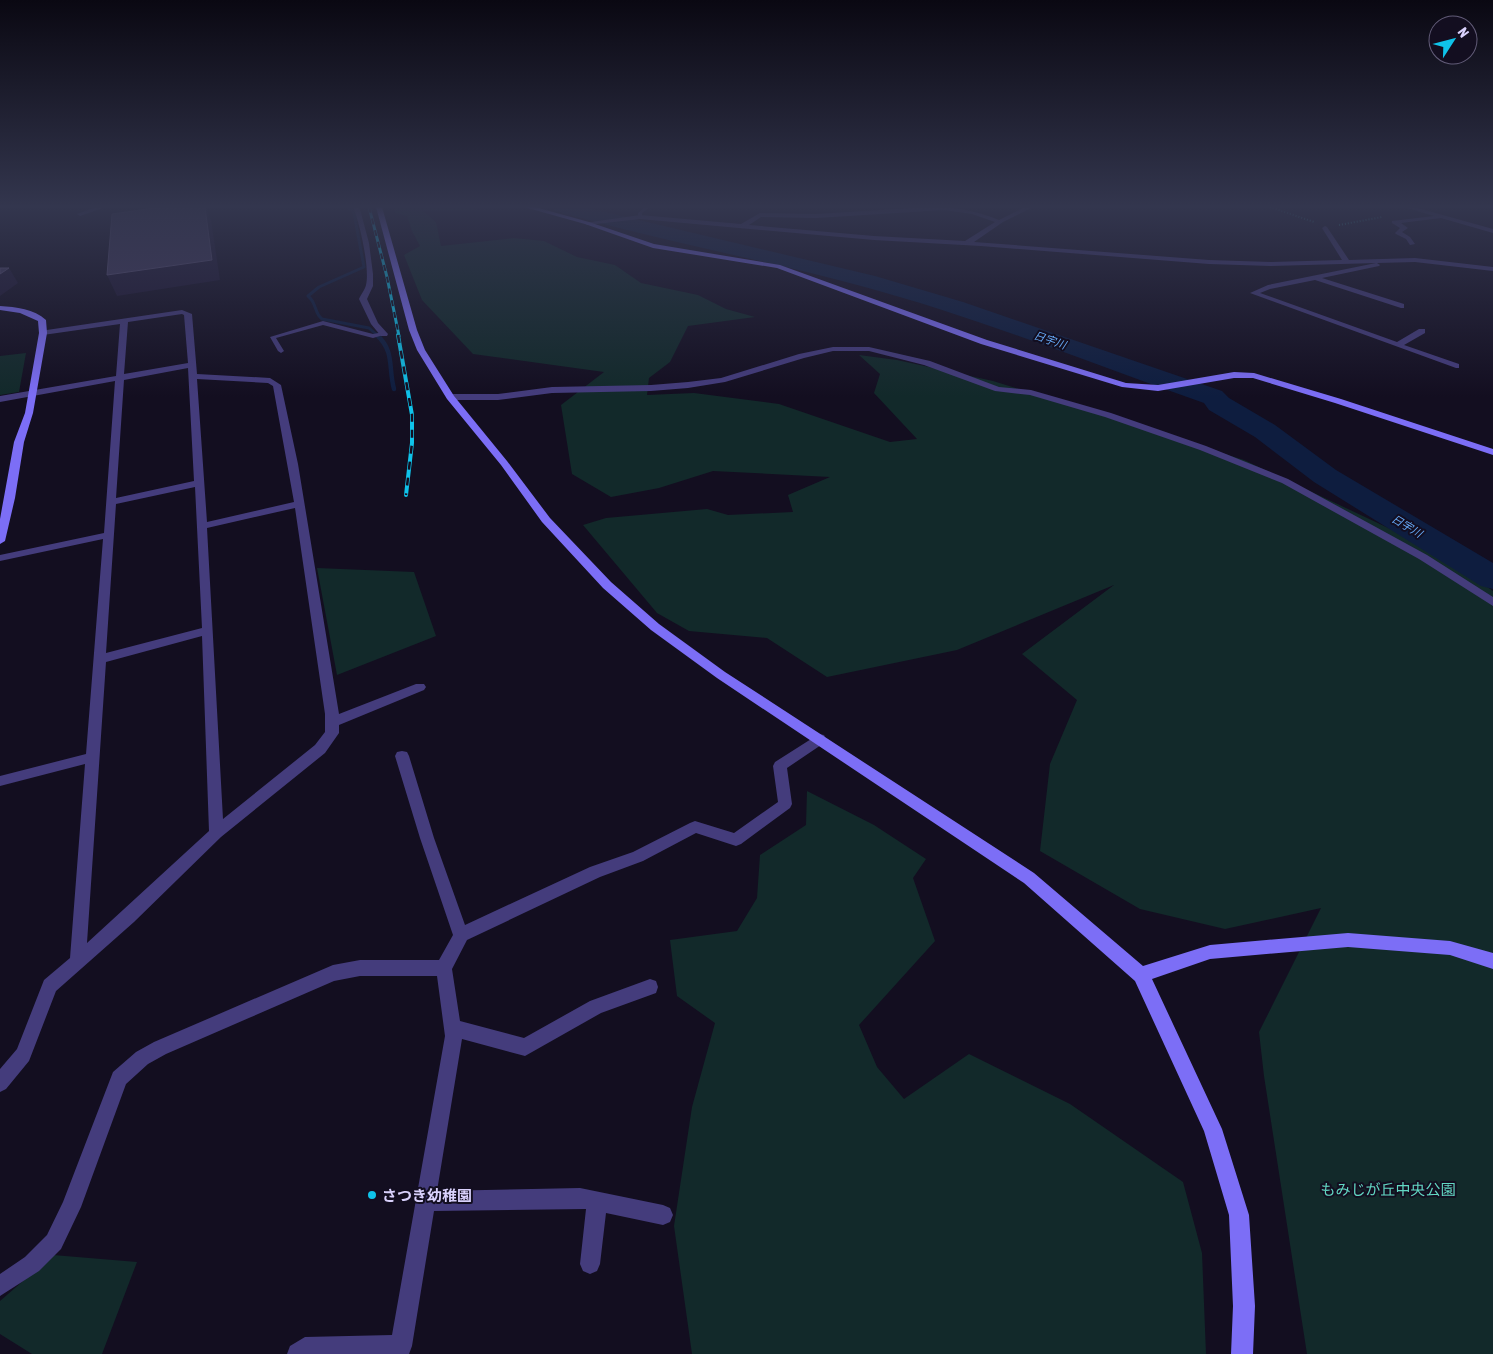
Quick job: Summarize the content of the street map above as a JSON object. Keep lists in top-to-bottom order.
{
  "water": ["日宇川"],
  "parks": ["もみじが丘中央公園"],
  "places": ["さつき幼稚園"],
  "north": "top right"
}
